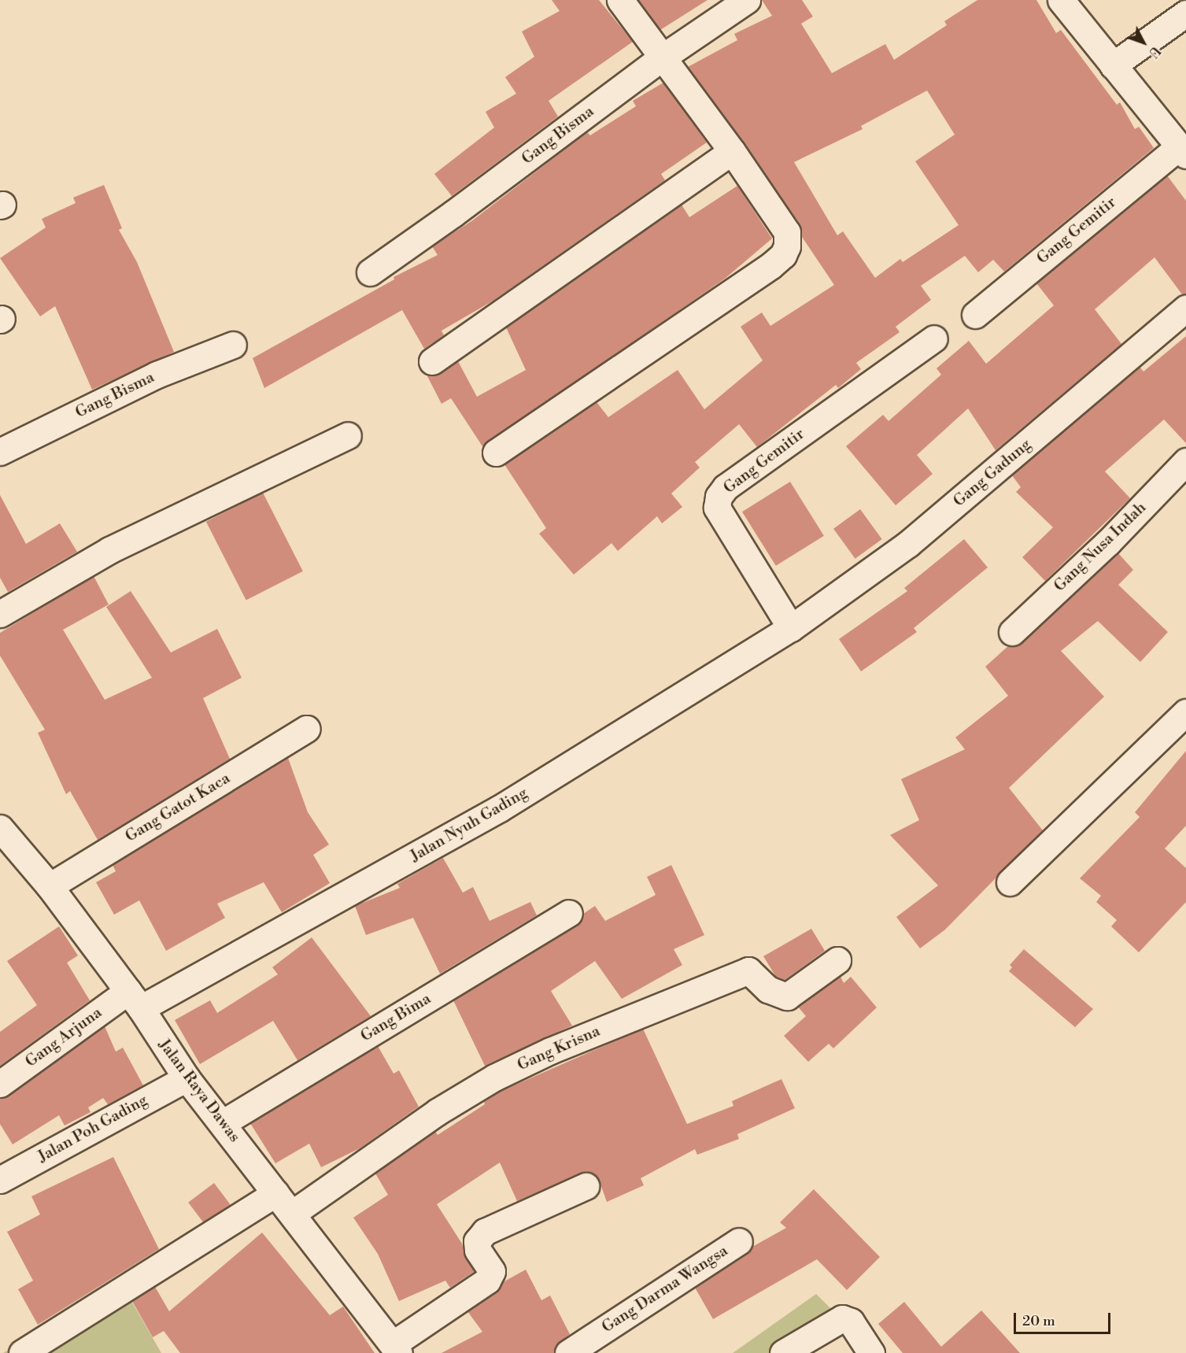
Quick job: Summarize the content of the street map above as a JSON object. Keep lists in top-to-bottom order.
{
  "streets": {
    "street": [
      "Gang Bisma",
      "Gang Gemitir",
      "Gang Gadung",
      "Gang Nusa Indah",
      "Gang Gatot Kaca",
      "Jalan Nyuh Gading",
      "Gang Bima",
      "Gang Arjuna",
      "Gang Krisna",
      "Jalan Raya Dawas",
      "Jalan Poh Gading",
      "Gang Darma Wangsa"
    ]
  },
  "crossings": [
    ["Gang Gemitir", "Gang Gadung"],
    ["Gang Gemitir", "Jalan Nyuh Gading"],
    ["Gang Gadung", "Jalan Nyuh Gading"],
    ["Gang Gatot Kaca", "Jalan Raya Dawas"],
    ["Jalan Nyuh Gading", "Gang Arjuna"],
    ["Jalan Nyuh Gading", "Jalan Raya Dawas"],
    ["Gang Bima", "Jalan Raya Dawas"],
    ["Gang Arjuna", "Jalan Raya Dawas"],
    ["Gang Krisna", "Jalan Raya Dawas"],
    ["Jalan Raya Dawas", "Jalan Poh Gading"]
  ],
  "scale_bar": "20 m",
  "north": "bottom right"
}
